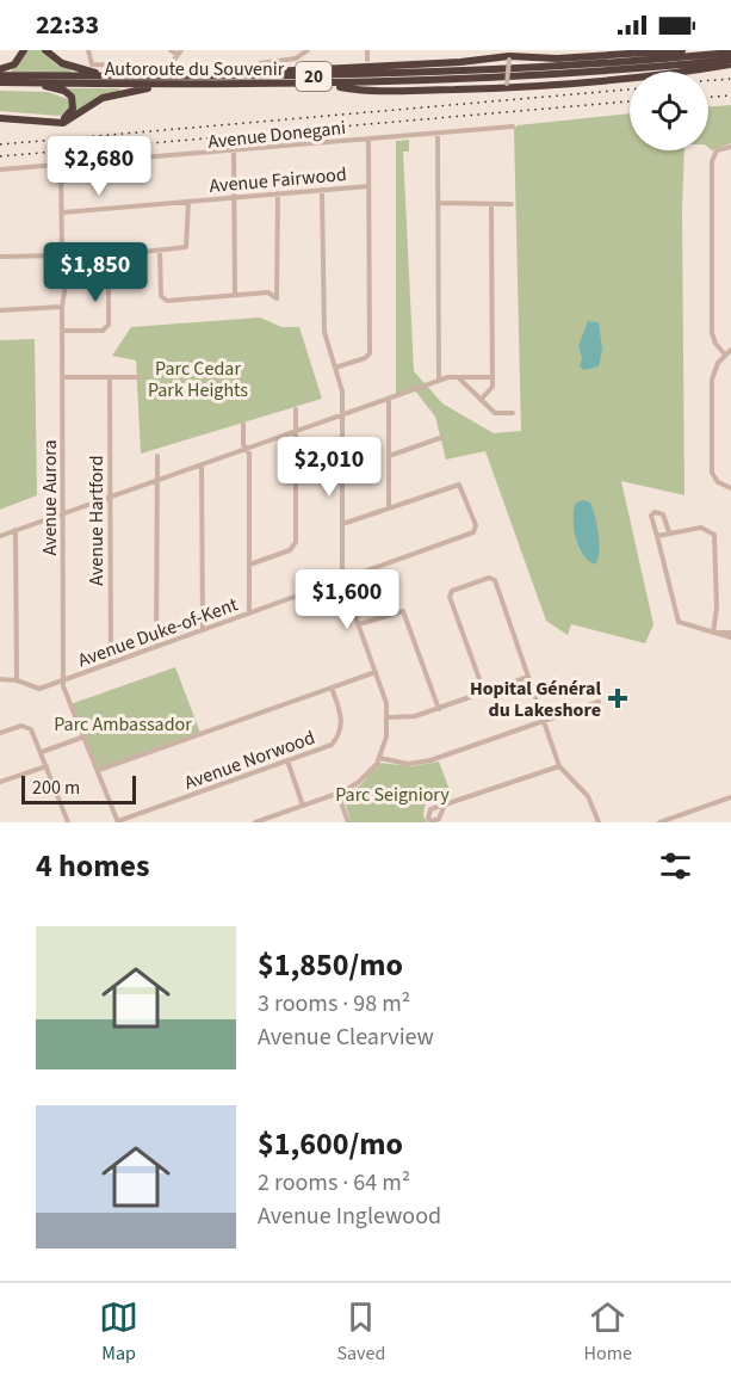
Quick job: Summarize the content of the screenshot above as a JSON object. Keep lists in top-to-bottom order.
{
  "streets": {
    "highway": ["Autoroute du Souvenir", "20"],
    "street": [
      "Avenue Donegani",
      "Avenue Fairwood",
      "Avenue Aurora",
      "Avenue Hartford",
      "Avenue Duke-of-Kent",
      "Avenue Norwood"
    ]
  },
  "crossings": [
    ["Avenue Donegani", "Avenue Aurora"],
    ["Avenue Fairwood", "Avenue Aurora"],
    ["Avenue Aurora", "Avenue Duke-of-Kent"],
    ["Avenue Aurora", "Avenue Norwood"],
    ["Avenue Hartford", "Avenue Duke-of-Kent"]
  ],
  "parks": ["Parc Cedar Park Heights", "Parc Ambassador", "Parc Seigniory"],
  "places": {
    "health": ["Hopital Général du Lakeshore"]
  },
  "scale_bar": "200 m",
  "page": {
    "status": "22:33",
    "price": [
      "$2,680",
      "$1,850",
      "$2,010",
      "$1,600"
    ],
    "scale": "200 m",
    "heading": "4 homes",
    "list": [
      {
        "name": "$1,850/mo",
        "note": "3 rooms · 98 m² · Avenue Clearview"
      },
      {
        "name": "$1,600/mo",
        "note": "2 rooms · 64 m² · Avenue Inglewood"
      }
    ],
    "tabs": ["Map", "Saved", "Home"]
  }
}
